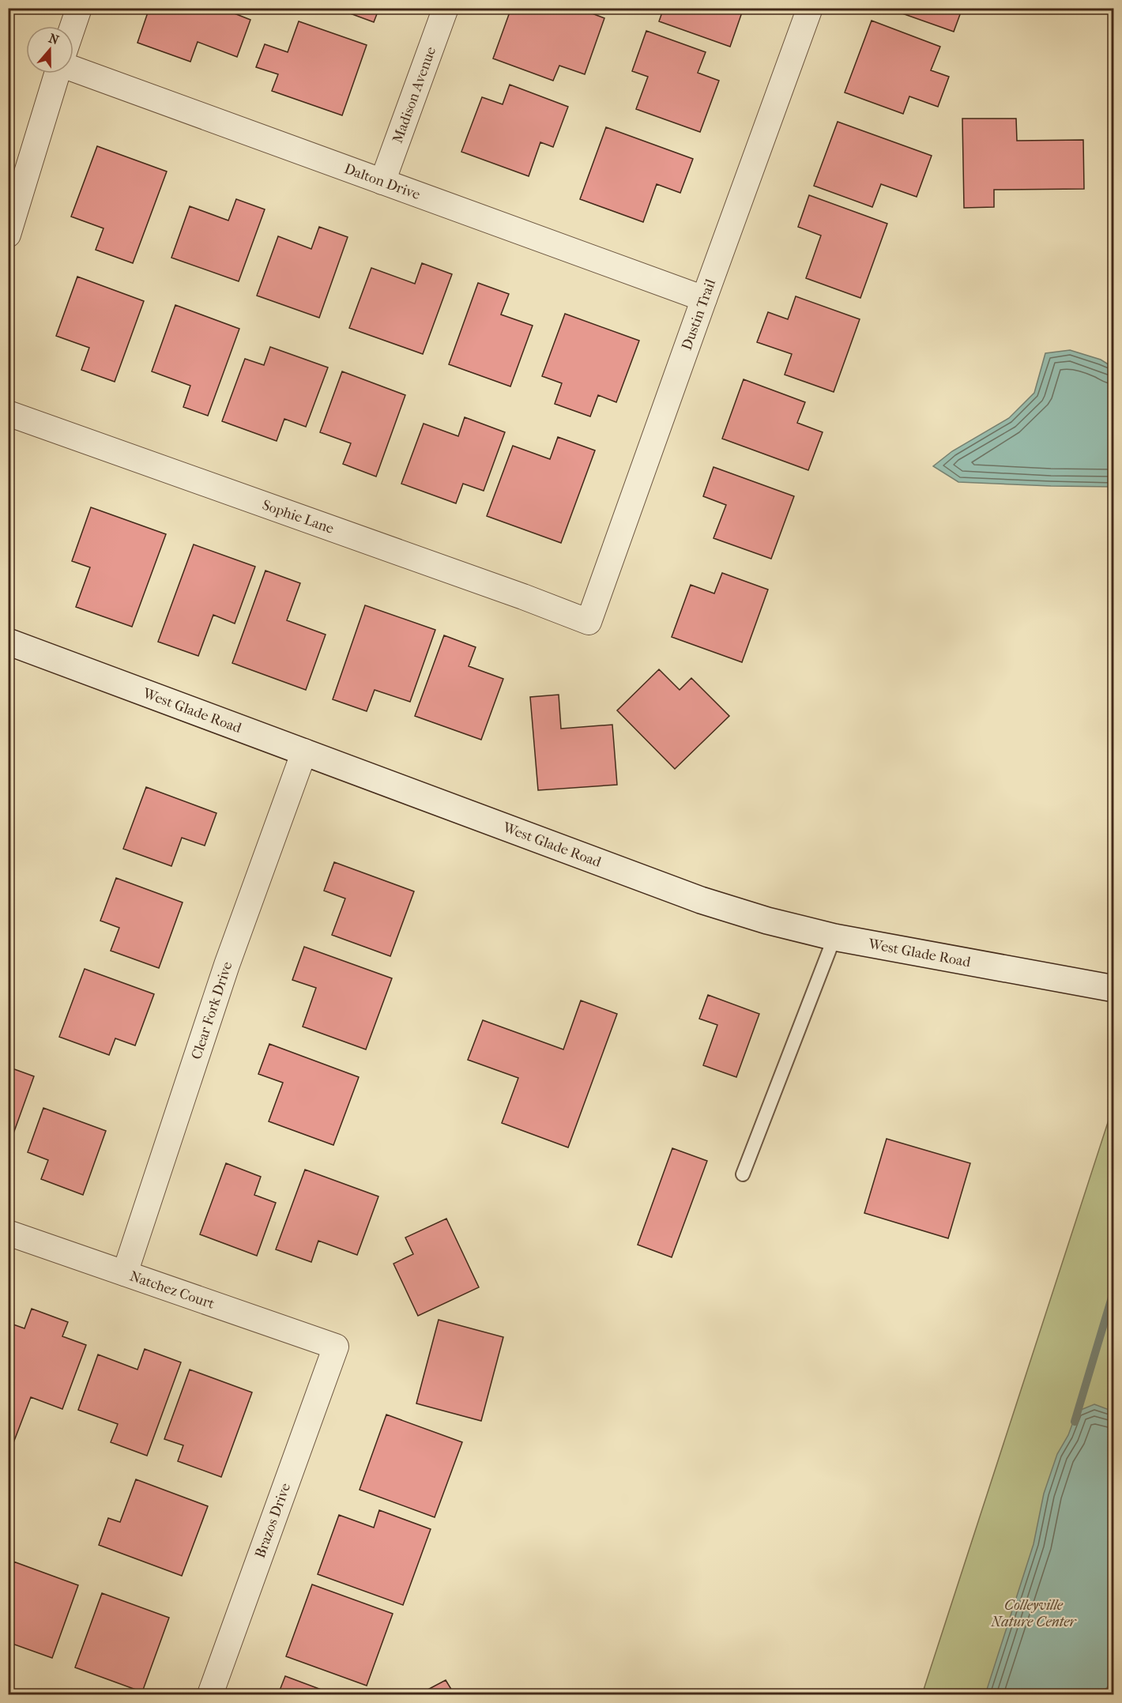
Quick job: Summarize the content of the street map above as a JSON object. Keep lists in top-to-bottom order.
{
  "streets": {
    "main road": ["West Glade Road"],
    "street": [
      "Madison Avenue",
      "Dalton Drive",
      "Dustin Trail",
      "Sophie Lane",
      "Clear Fork Drive",
      "Natchez Court",
      "Brazos Drive"
    ]
  },
  "crossings": [
    ["Madison Avenue", "Dalton Drive"],
    ["Dalton Drive", "Dustin Trail"],
    ["Dustin Trail", "Sophie Lane"],
    ["West Glade Road", "Clear Fork Drive"],
    ["Clear Fork Drive", "Natchez Court"],
    ["Natchez Court", "Brazos Drive"]
  ],
  "parks": ["Colleyville Nature Center"],
  "north": "top"
}
